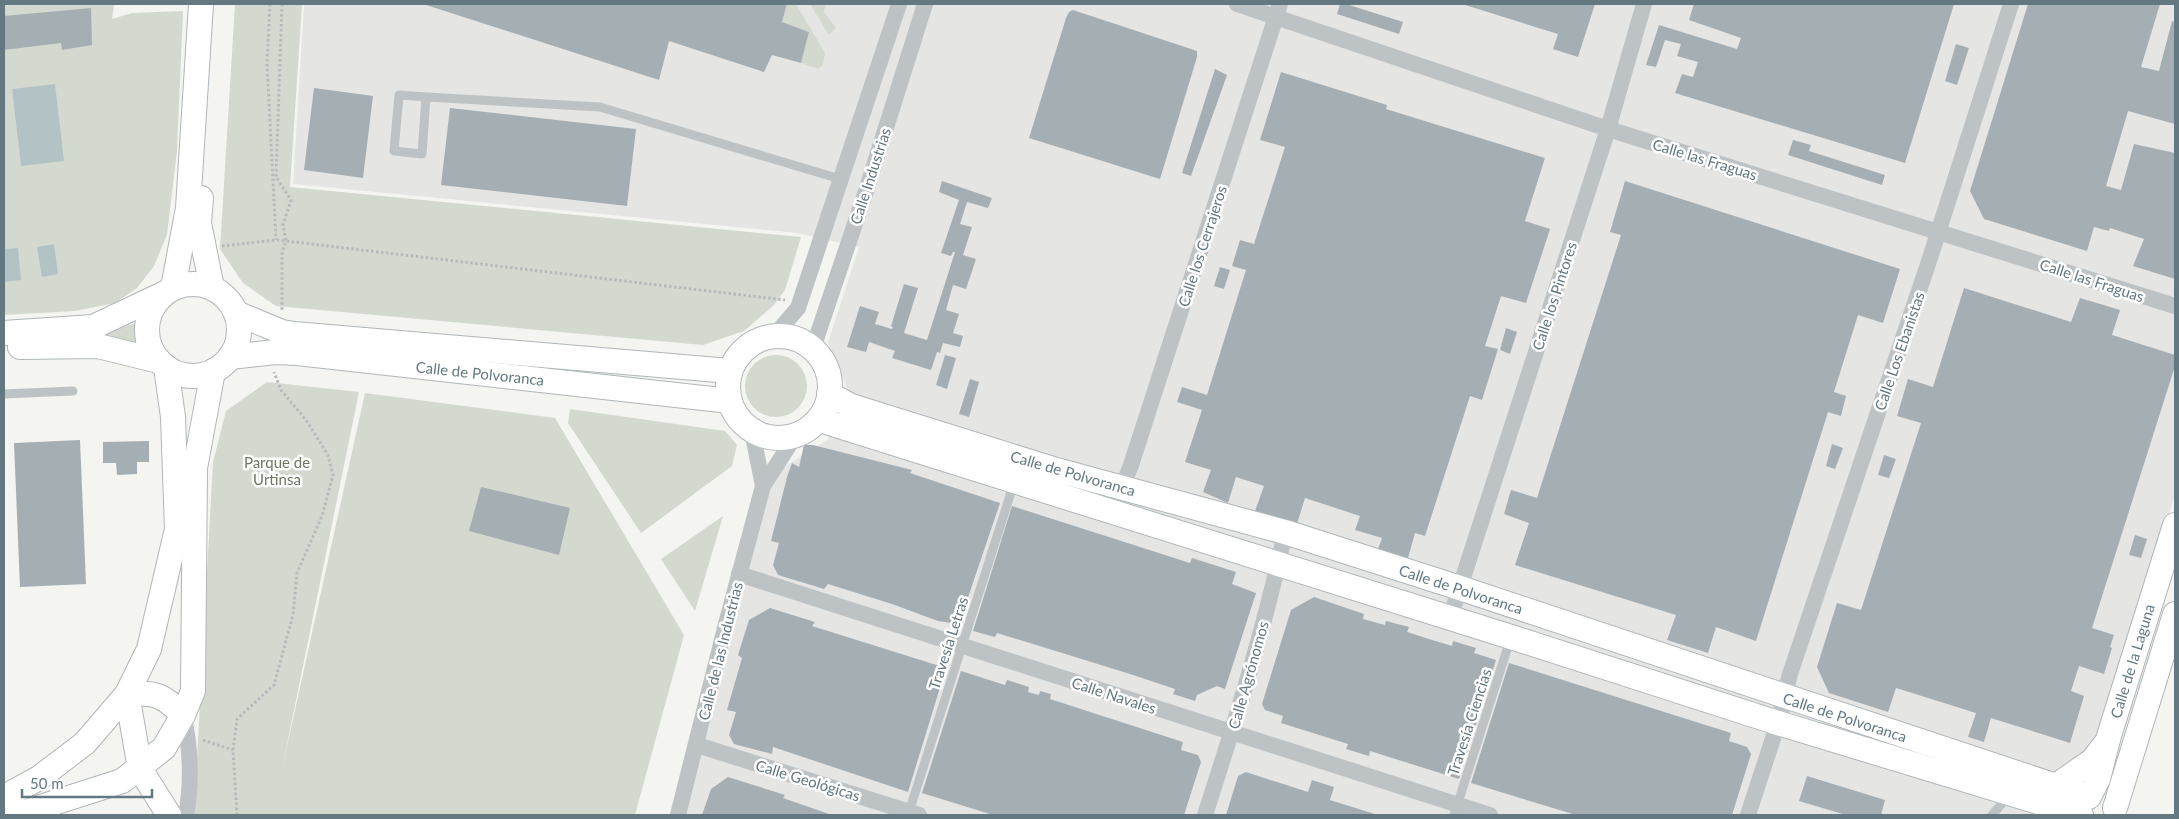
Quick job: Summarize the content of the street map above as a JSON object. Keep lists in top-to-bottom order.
{
  "streets": {
    "street": [
      "Calle las Fraguas",
      "Calle Industrias",
      "Calle los Cerrajeros",
      "Calle los Pintores",
      "Calle Los Ebanistas",
      "Calle de Polvoranca",
      "Calle de las Industrias",
      "Calle de la Laguna",
      "Calle Agrónomos",
      "Calle Navales",
      "Calle Geológicas"
    ],
    "lane": ["Travesía Letras", "Travesía Ciencias"]
  },
  "crossings": [
    ["Calle las Fraguas", "Calle los Cerrajeros"],
    ["Calle las Fraguas", "Calle los Pintores"],
    ["Calle las Fraguas", "Calle Los Ebanistas"],
    ["Calle Industrias", "Calle de Polvoranca"],
    ["Calle Industrias", "Calle de las Industrias"],
    ["Calle los Cerrajeros", "Calle de Polvoranca"],
    ["Calle los Pintores", "Calle de Polvoranca"],
    ["Calle Los Ebanistas", "Calle de Polvoranca"],
    ["Calle de Polvoranca", "Travesía Letras"],
    ["Calle de Polvoranca", "Calle de las Industrias"],
    ["Calle de Polvoranca", "Calle de la Laguna"],
    ["Calle de Polvoranca", "Calle Agrónomos"],
    ["Calle de Polvoranca", "Travesía Ciencias"],
    ["Travesía Letras", "Calle Navales"],
    ["Travesía Letras", "Calle Geológicas"],
    ["Calle de las Industrias", "Calle Navales"],
    ["Calle de las Industrias", "Calle Geológicas"],
    ["Calle Agrónomos", "Calle Navales"],
    ["Calle Navales", "Travesía Ciencias"]
  ],
  "parks": ["Parque de Urtinsa"],
  "scale_bar": "50 m"
}
